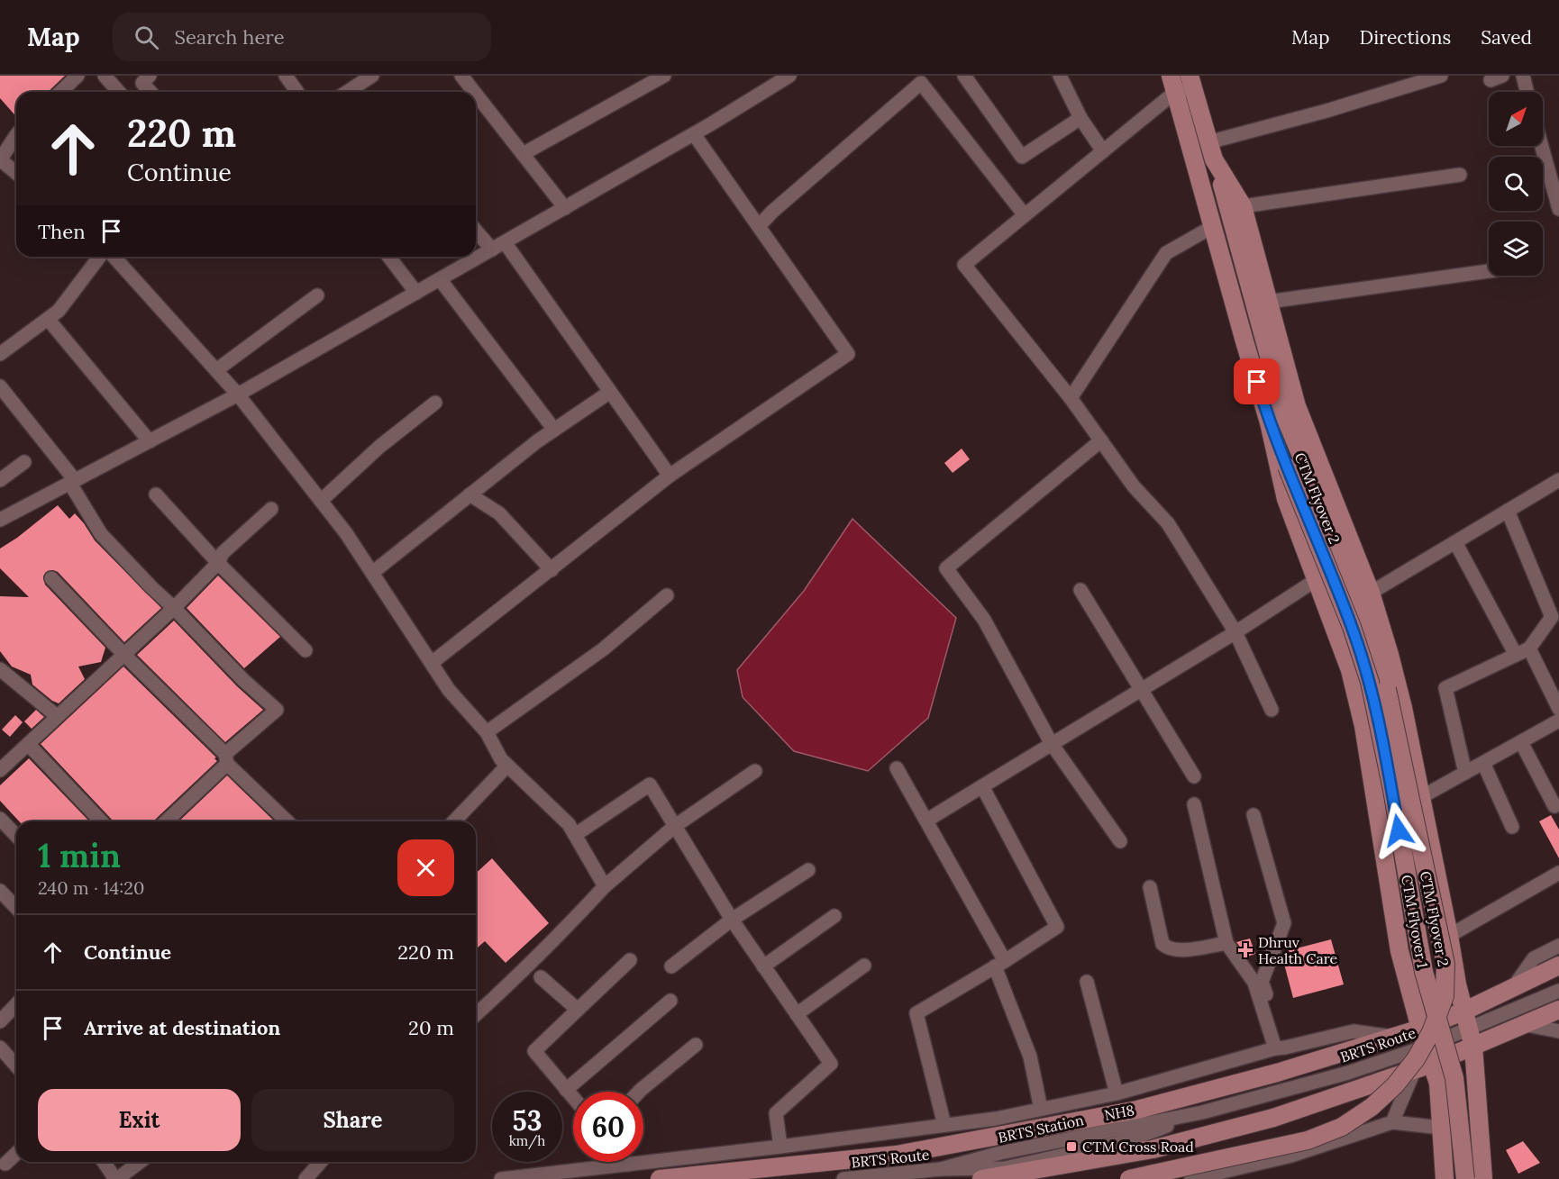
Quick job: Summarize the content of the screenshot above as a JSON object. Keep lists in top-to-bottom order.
{
  "streets": {
    "main road": ["CTM Flyover 2", "CTM Flyover 1", "NH8"],
    "street": ["BRTS Route", "BRTS Station"]
  },
  "crossings": [
    ["BRTS Route", "BRTS Station"]
  ],
  "places": {
    "health": ["Dhruv Health Care"],
    "transit": ["CTM Cross Road"]
  },
  "north": "top right",
  "page": {
    "header": "Map",
    "search": "Search here",
    "nav": ["Map", "Directions", "Saved"],
    "turn": ["220 m", "Continue"],
    "then": "Then",
    "heading": ["1 min", "240 m · 14:20"],
    "list": [
      {
        "name": "Continue",
        "value": "220 m"
      },
      {
        "name": "Arrive at destination",
        "value": "20 m"
      }
    ],
    "buttons": ["Exit", "Share"],
    "speed": "53 km/h",
    "limit": "60"
  }
}
